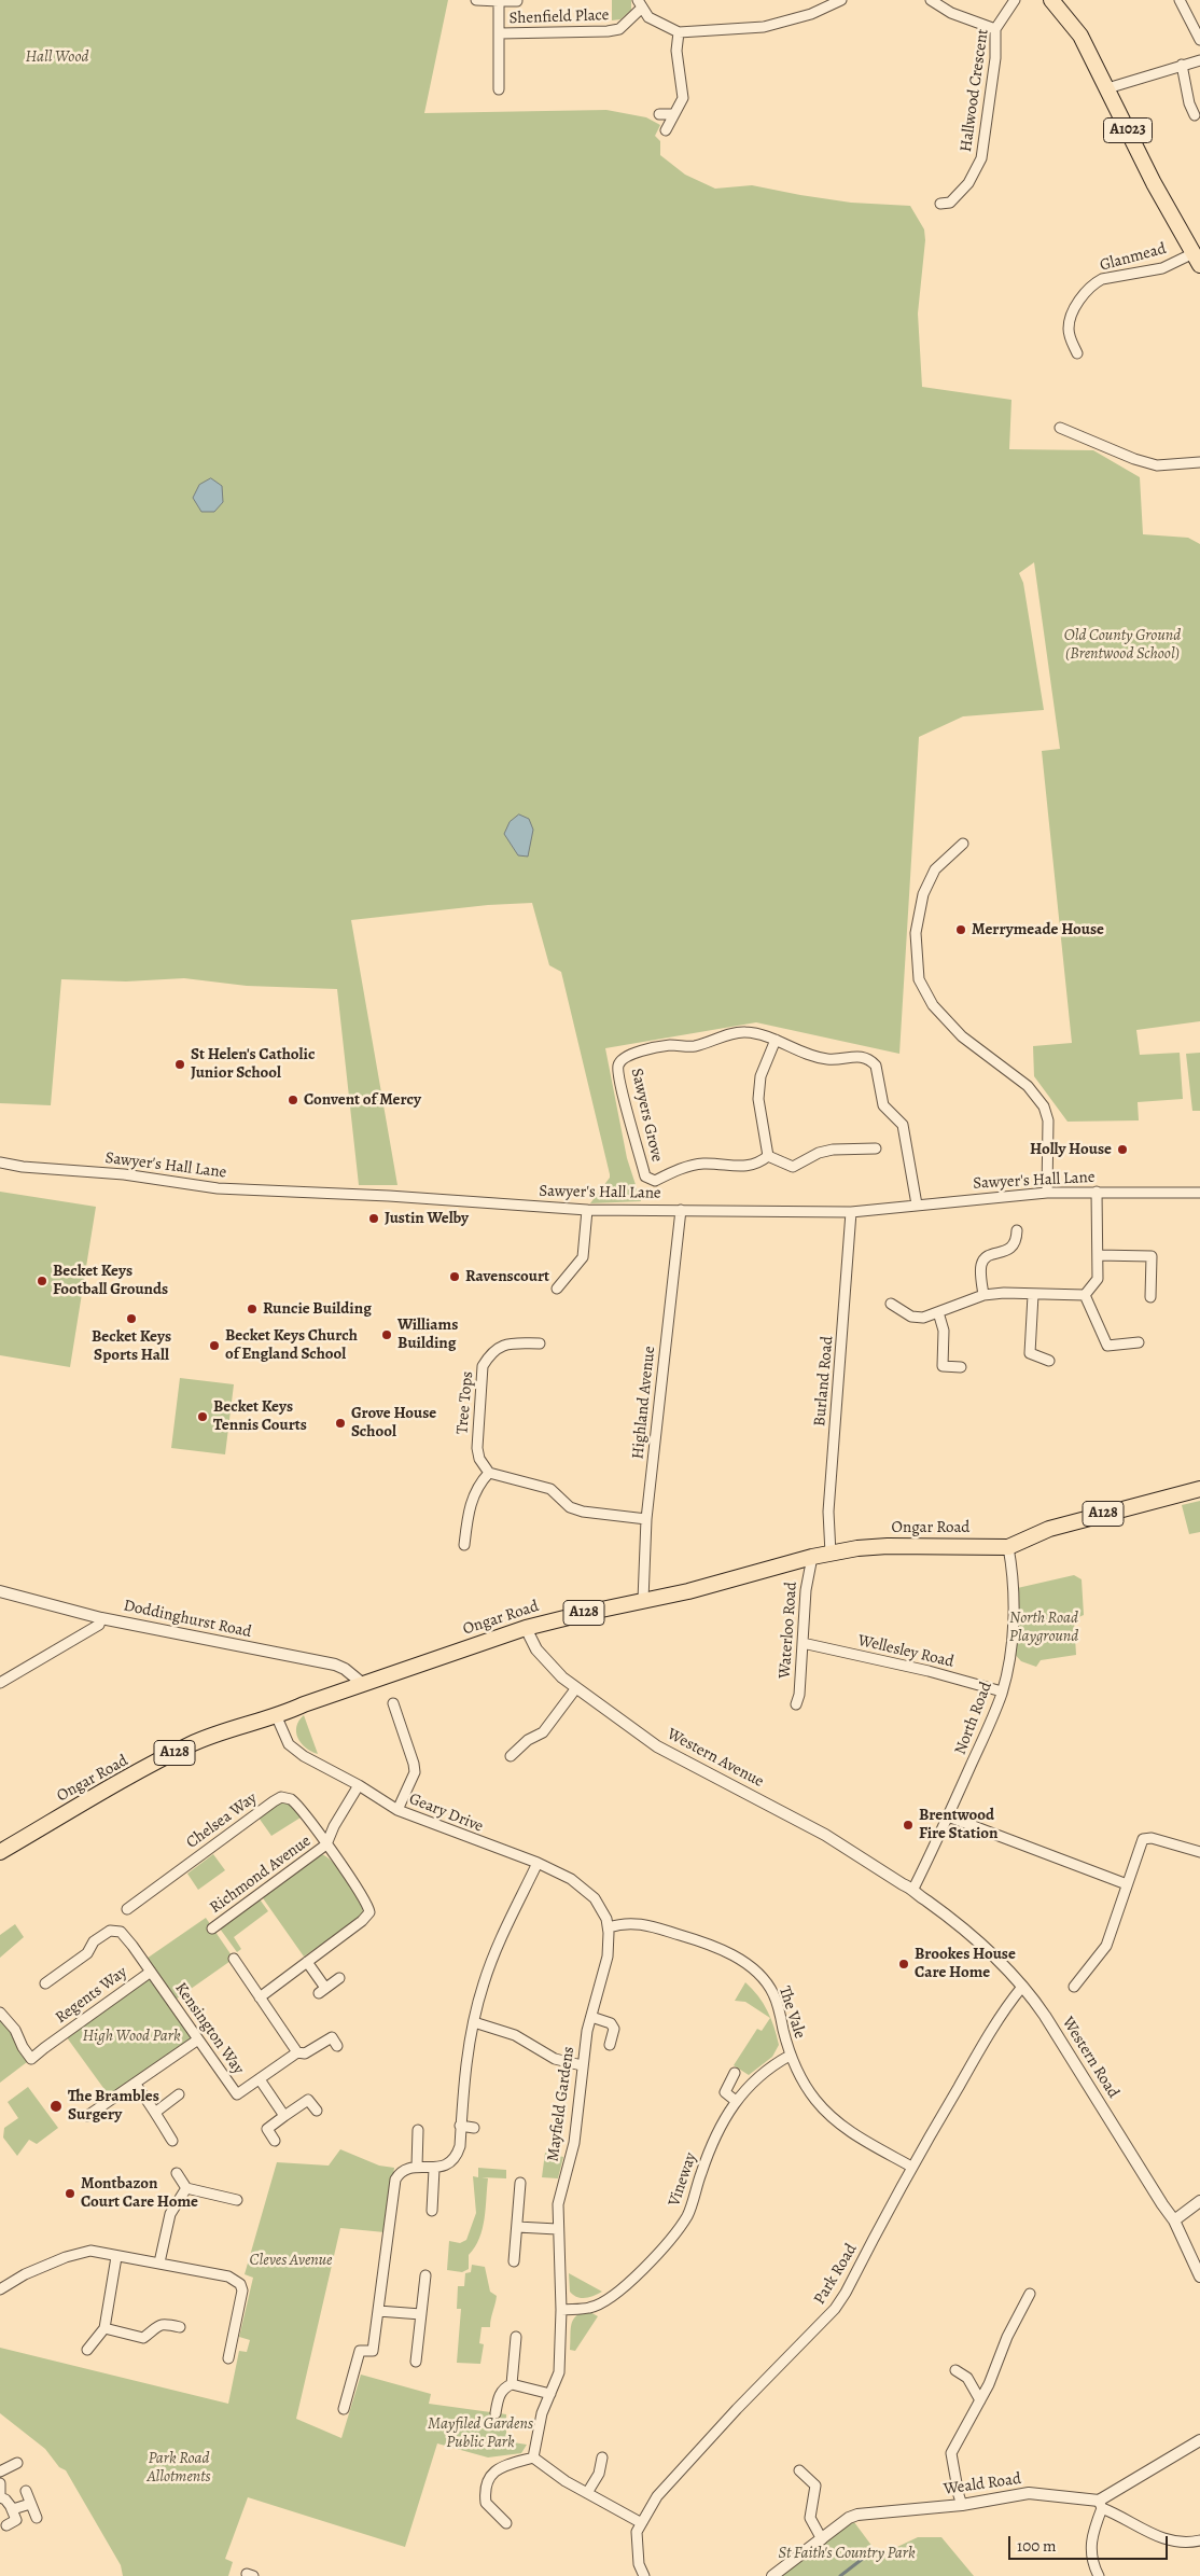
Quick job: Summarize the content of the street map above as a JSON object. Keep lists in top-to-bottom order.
{
  "streets": {
    "main road": ["A1023", "A128", "Ongar Road"],
    "street": [
      "Shenfield Place",
      "Hallwood Crescent",
      "Glanmead",
      "Sawyers Grove",
      "Sawyer's Hall Lane",
      "Burland Road",
      "Tree Tops",
      "Highland Avenue",
      "Doddinghurst Road",
      "Waterloo Road",
      "Wellesley Road",
      "North Road",
      "Western Avenue",
      "Geary Drive",
      "Chelsea Way",
      "Richmond Avenue",
      "Regents Way",
      "The Vale",
      "Kensington Way",
      "Western Road",
      "Mayfield Gardens",
      "Vineway",
      "Park Road",
      "Weald Road"
    ]
  },
  "crossings": [
    ["A1023", "Glanmead"],
    ["Sawyers Grove", "Sawyer's Hall Lane"],
    ["Sawyer's Hall Lane", "Burland Road"],
    ["Sawyer's Hall Lane", "Highland Avenue"],
    ["Burland Road", "Ongar Road"],
    ["Highland Avenue", "Ongar Road"],
    ["Ongar Road", "Doddinghurst Road"],
    ["Ongar Road", "Waterloo Road"],
    ["Ongar Road", "North Road"],
    ["Ongar Road", "Western Avenue"],
    ["Ongar Road", "Geary Drive"],
    ["Waterloo Road", "Wellesley Road"],
    ["Wellesley Road", "North Road"],
    ["North Road", "Western Avenue"],
    ["North Road", "Western Road"],
    ["Western Avenue", "Western Road"],
    ["Geary Drive", "The Vale"],
    ["Geary Drive", "Mayfield Gardens"],
    ["Chelsea Way", "Richmond Avenue"],
    ["Regents Way", "Kensington Way"],
    ["The Vale", "Mayfield Gardens"],
    ["The Vale", "Vineway"],
    ["The Vale", "Park Road"],
    ["Western Road", "Park Road"],
    ["Mayfield Gardens", "Vineway"]
  ],
  "parks": [
    "Hall Wood",
    "Old County Ground (Brentwood School)",
    "North Road Playground",
    "High Wood Park",
    "Cleves Avenue",
    "Mayfiled Gardens Public Park",
    "Park Road Allotments",
    "St Faith's Country Park"
  ],
  "places": [
    "Merrymeade House",
    "St Helen's Catholic Junior School",
    "Convent of Mercy",
    "Holly House",
    "Justin Welby",
    "Ravenscourt",
    "Becket Keys Football Grounds",
    "Runcie Building",
    "Becket Keys Sports Hall",
    "Williams Building",
    "Becket Keys Church of England School",
    "Becket Keys Tennis Courts",
    "Grove House School",
    "Brentwood Fire Station",
    "Brookes House Care Home",
    "The Brambles Surgery",
    "Montbazon Court Care Home"
  ],
  "scale_bar": "100 m"
}
